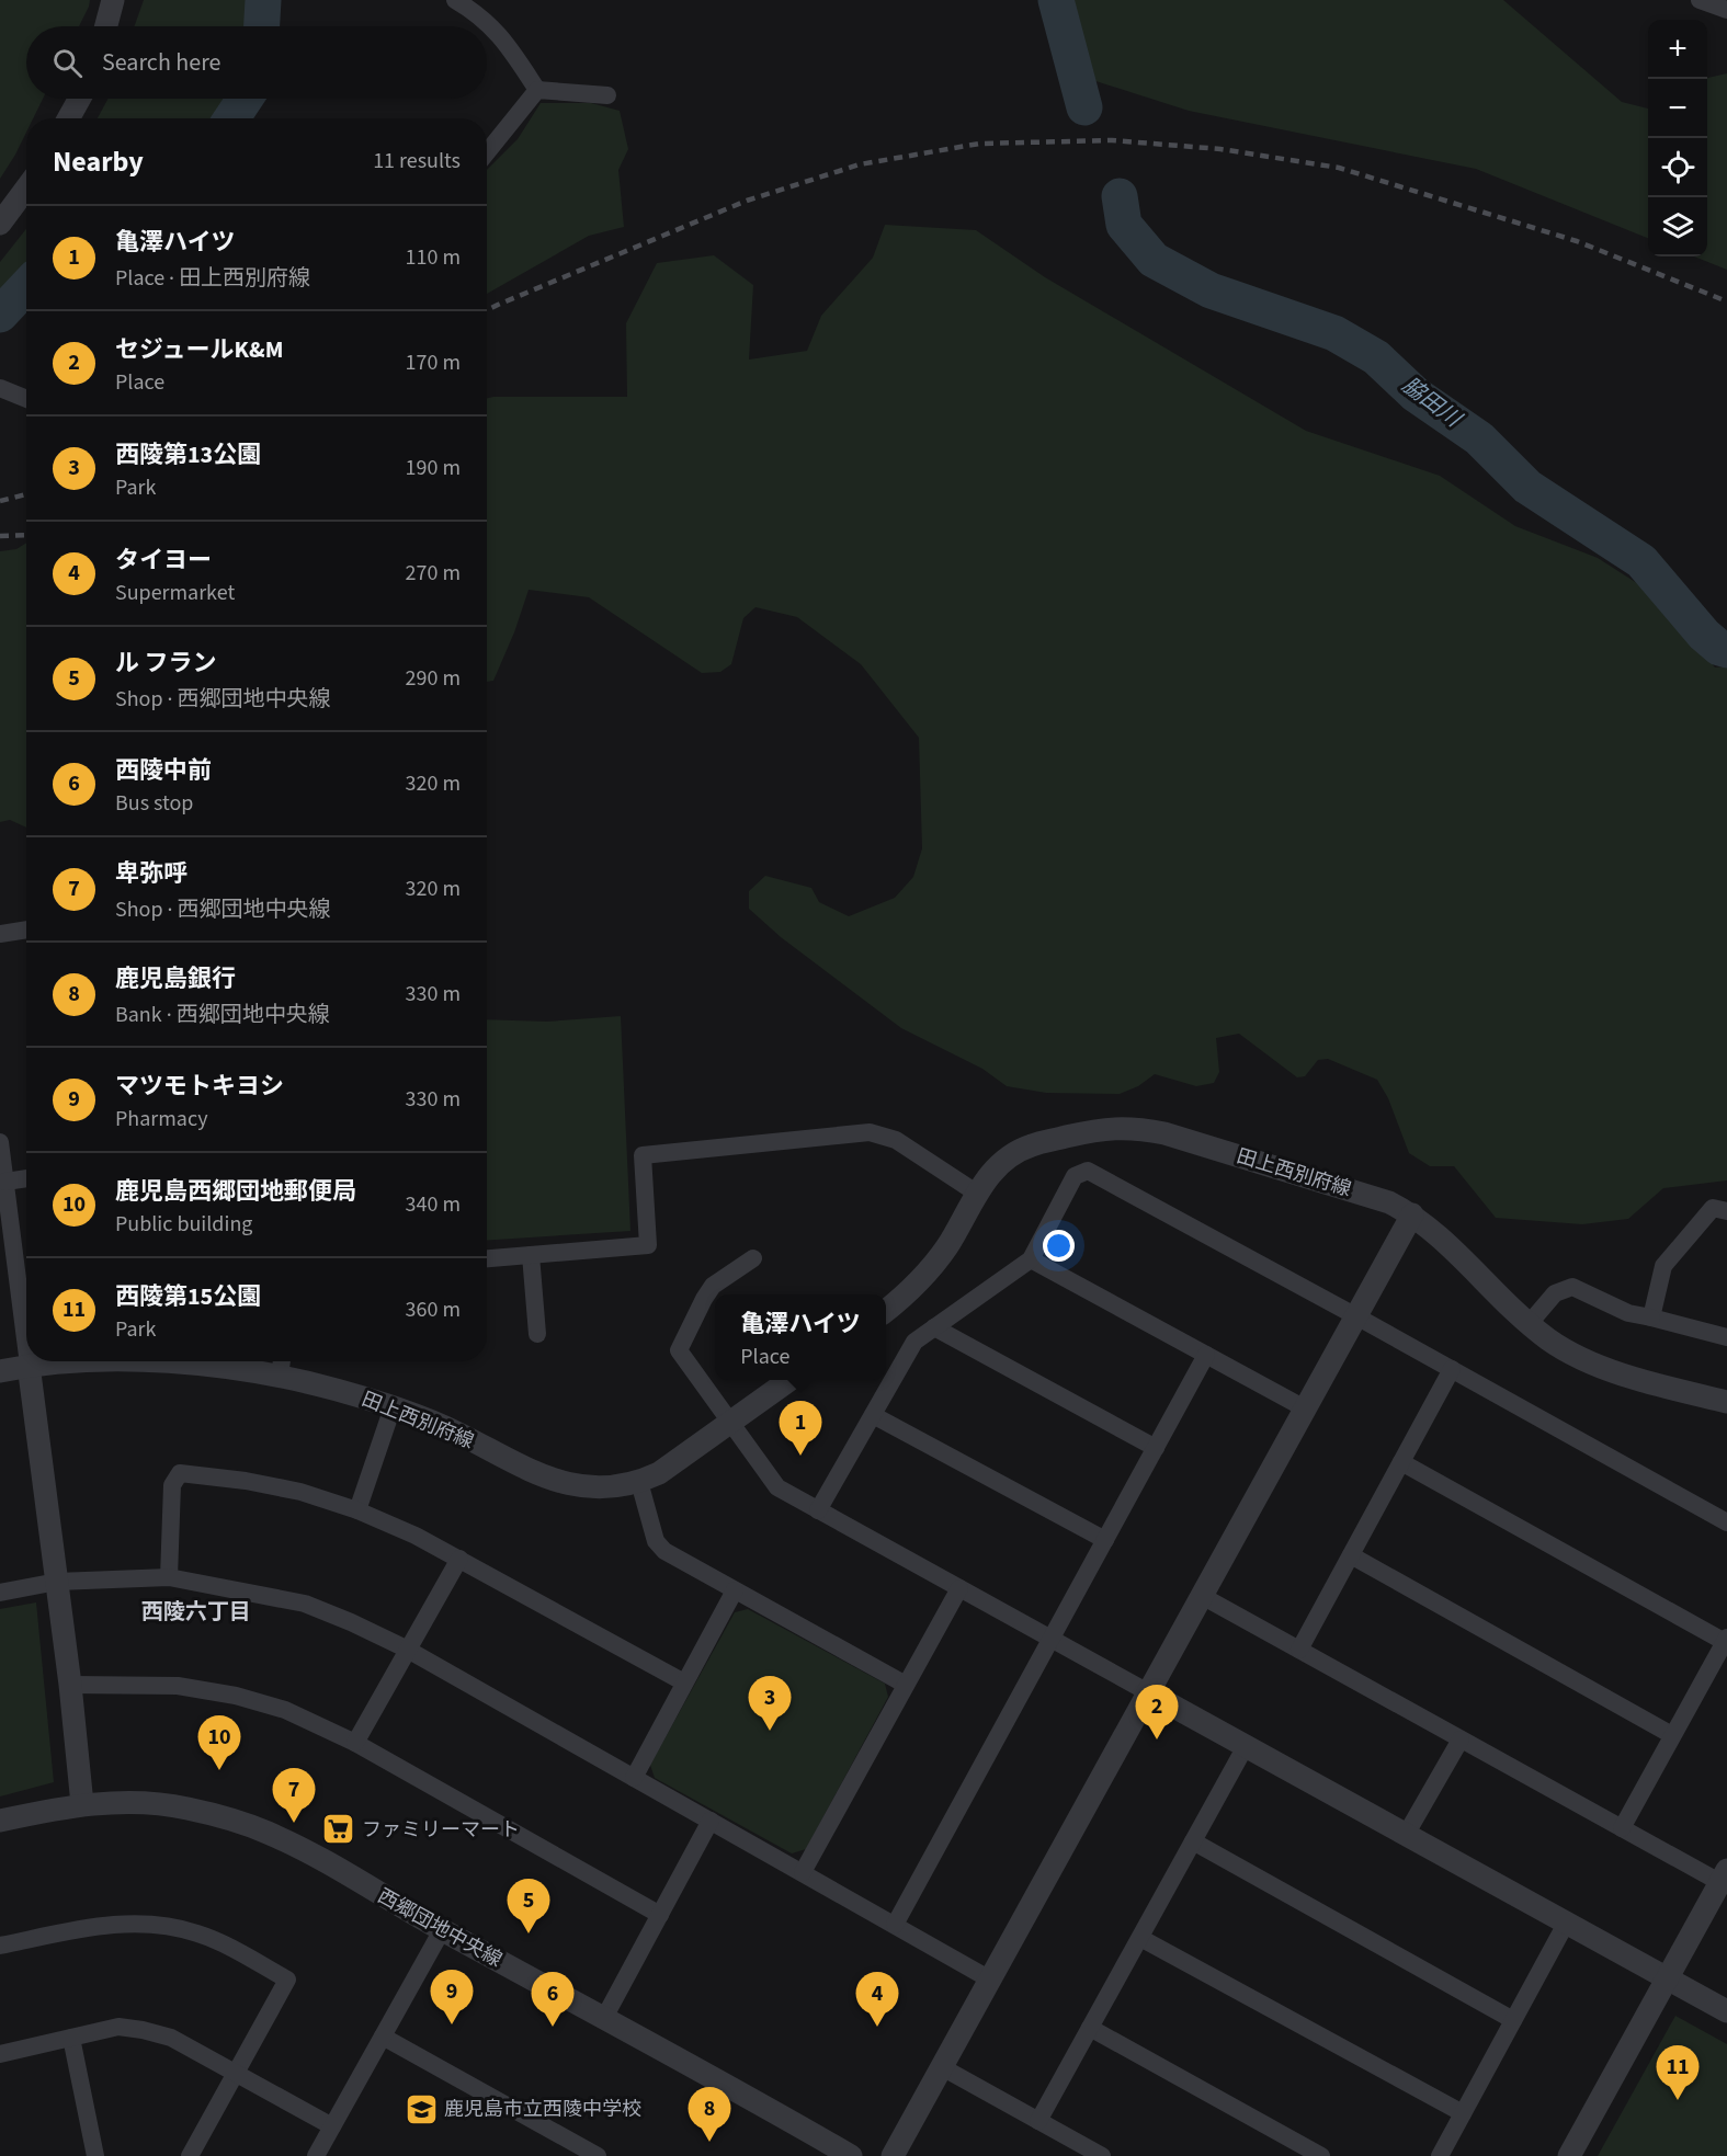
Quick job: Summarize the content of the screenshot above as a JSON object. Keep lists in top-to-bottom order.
{
  "streets": {
    "street": ["田上西別府線", "西郷団地中央線"]
  },
  "districts": ["西陵六丁目"],
  "water": ["脇田川"],
  "places": {
    "supermarket": ["ファミリーマート"],
    "school or university": ["鹿児島市立西陵中学校"]
  },
  "page": {
    "map_buttons": ["+", "−"],
    "search": "Search here",
    "heading": ["Nearby", "11 results"],
    "list": [
      {
        "mark": "1",
        "name": "亀澤ハイツ",
        "note": "Place · 田上西別府線",
        "value": "110 m"
      },
      {
        "mark": "2",
        "name": "セジュールK&M",
        "note": "Place",
        "value": "170 m"
      },
      {
        "mark": "3",
        "name": "西陵第13公園",
        "note": "Park",
        "value": "190 m"
      },
      {
        "mark": "4",
        "name": "タイヨー",
        "note": "Supermarket",
        "value": "270 m"
      },
      {
        "mark": "5",
        "name": "ル フラン",
        "note": "Shop · 西郷団地中央線",
        "value": "290 m"
      },
      {
        "mark": "6",
        "name": "西陵中前",
        "note": "Bus stop",
        "value": "320 m"
      },
      {
        "mark": "7",
        "name": "卑弥呼",
        "note": "Shop · 西郷団地中央線",
        "value": "320 m"
      },
      {
        "mark": "8",
        "name": "鹿児島銀行",
        "note": "Bank · 西郷団地中央線",
        "value": "330 m"
      },
      {
        "mark": "9",
        "name": "マツモトキヨシ",
        "note": "Pharmacy",
        "value": "330 m"
      },
      {
        "mark": "10",
        "name": "鹿児島西郷団地郵便局",
        "note": "Public building",
        "value": "340 m"
      },
      {
        "mark": "11",
        "name": "西陵第15公園",
        "note": "Park",
        "value": "360 m"
      }
    ],
    "popup": ["亀澤ハイツ", "Place"],
    "pins": [
      "1",
      "3",
      "2",
      "10",
      "7",
      "5",
      "9",
      "4",
      "6",
      "11",
      "8"
    ]
  }
}
